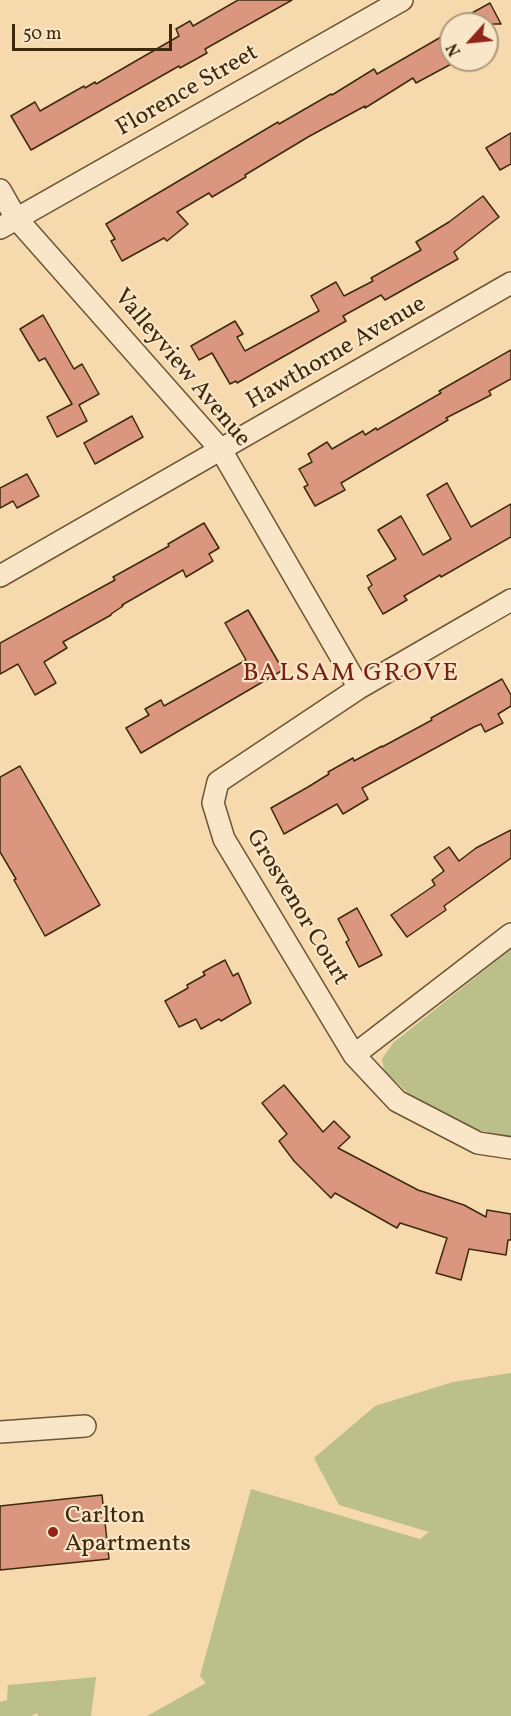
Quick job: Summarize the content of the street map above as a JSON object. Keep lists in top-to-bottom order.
{
  "streets": {
    "street": [
      "Florence Street",
      "Hawthorne Avenue",
      "Valleyview Avenue",
      "Grosvenor Court"
    ]
  },
  "crossings": [
    ["Florence Street", "Valleyview Avenue"],
    ["Hawthorne Avenue", "Valleyview Avenue"],
    ["Valleyview Avenue", "Grosvenor Court"]
  ],
  "districts": ["BALSAM GROVE"],
  "places": ["Carlton Apartments"],
  "scale_bar": "50 m",
  "north": "bottom left"
}
